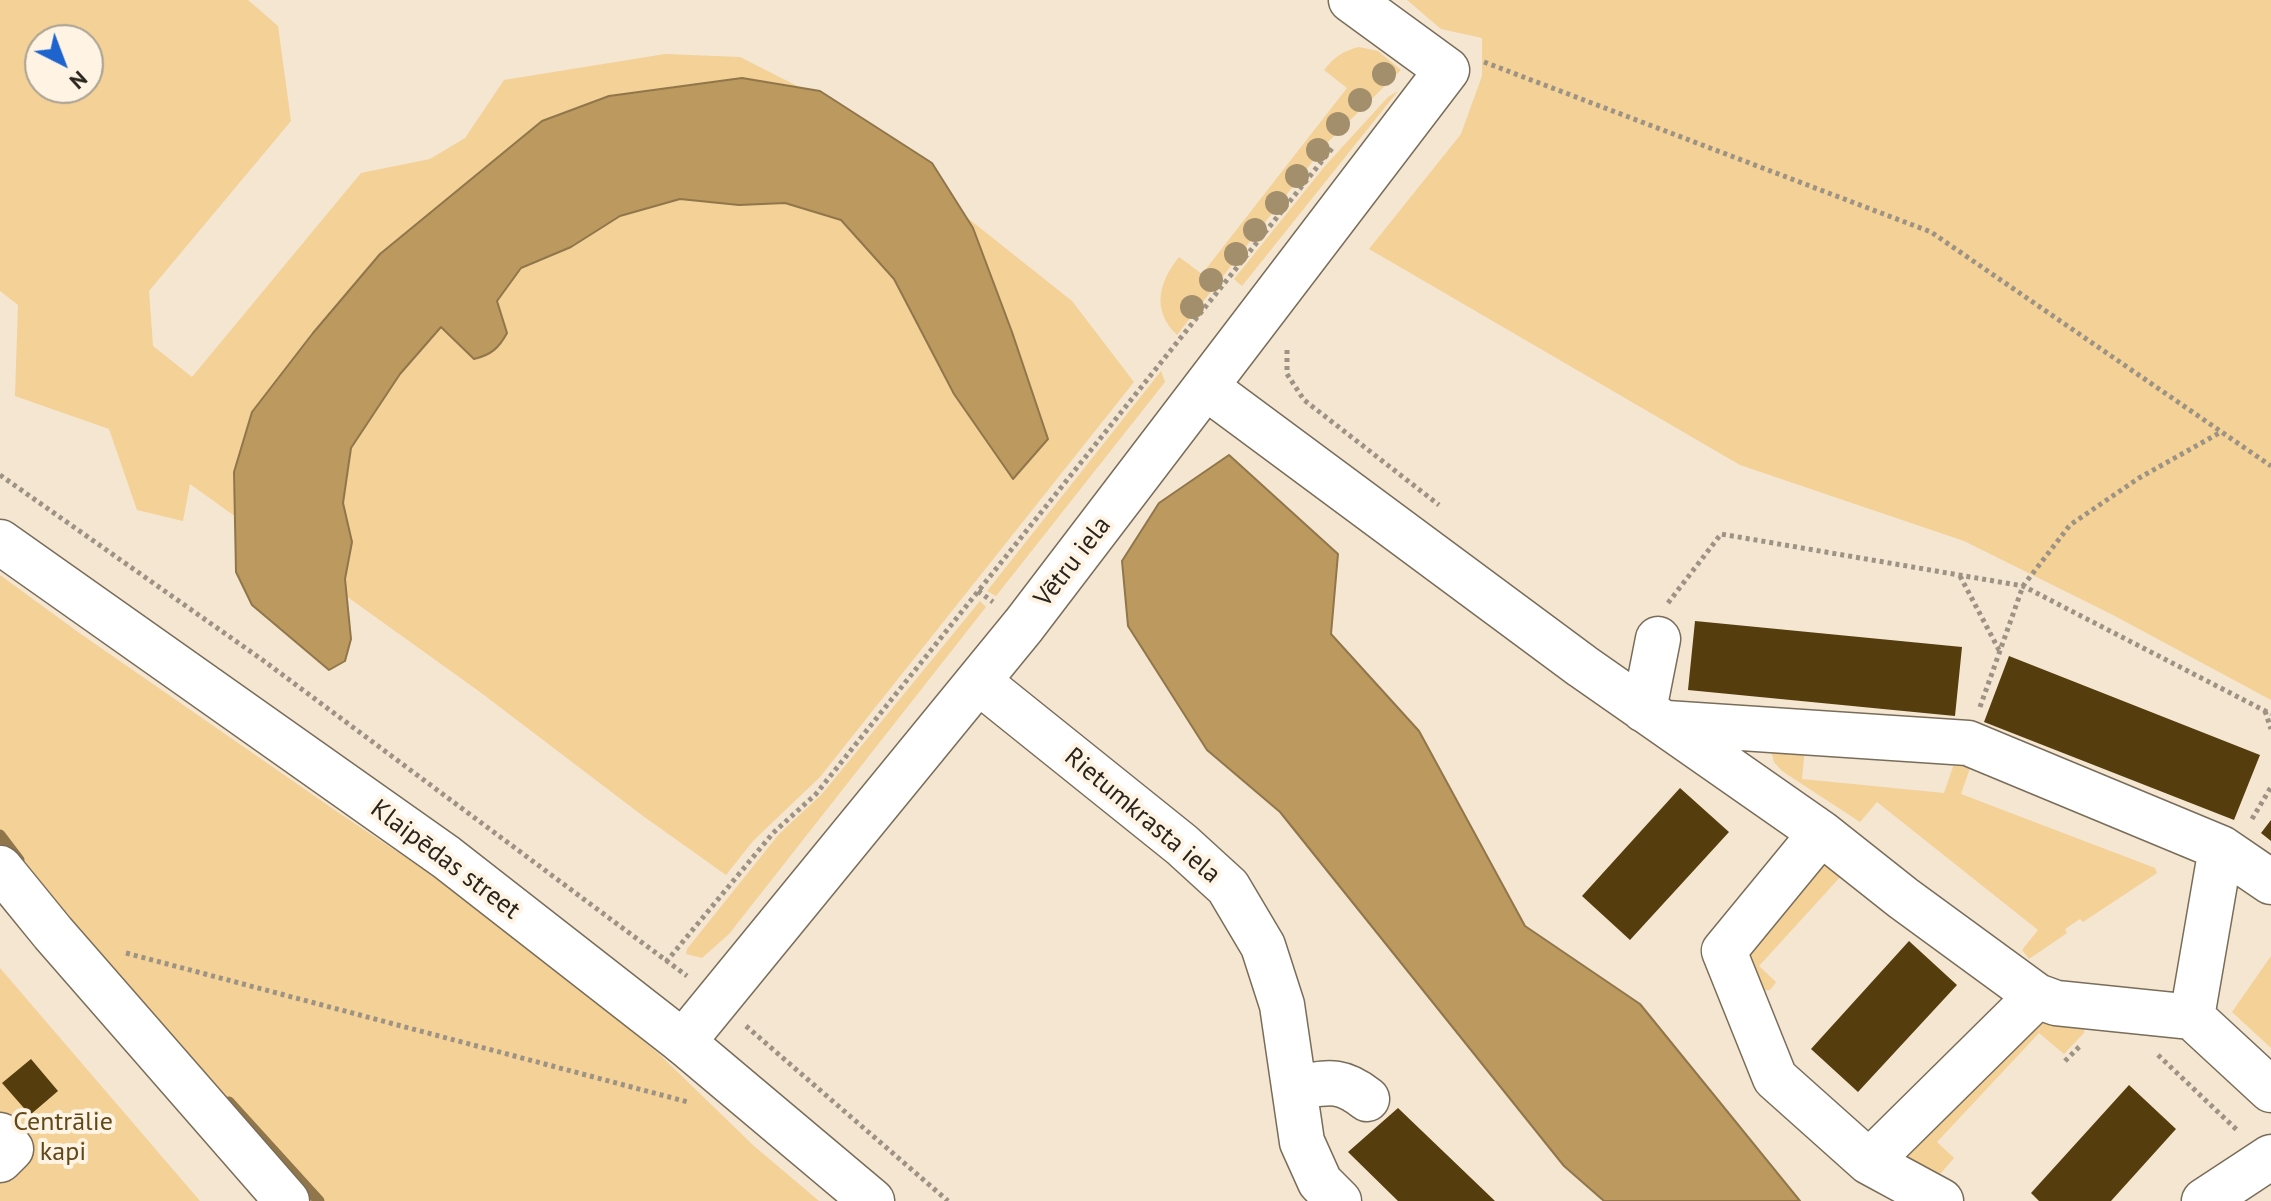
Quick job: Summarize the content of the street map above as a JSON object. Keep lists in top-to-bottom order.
{
  "streets": {
    "street": ["Vētru iela", "Rietumkrasta iela", "Klaipēdas street"]
  },
  "crossings": [
    ["Vētru iela", "Rietumkrasta iela"],
    ["Vētru iela", "Klaipēdas street"]
  ],
  "parks": ["Centrālie kapi"],
  "north": "bottom right"
}
